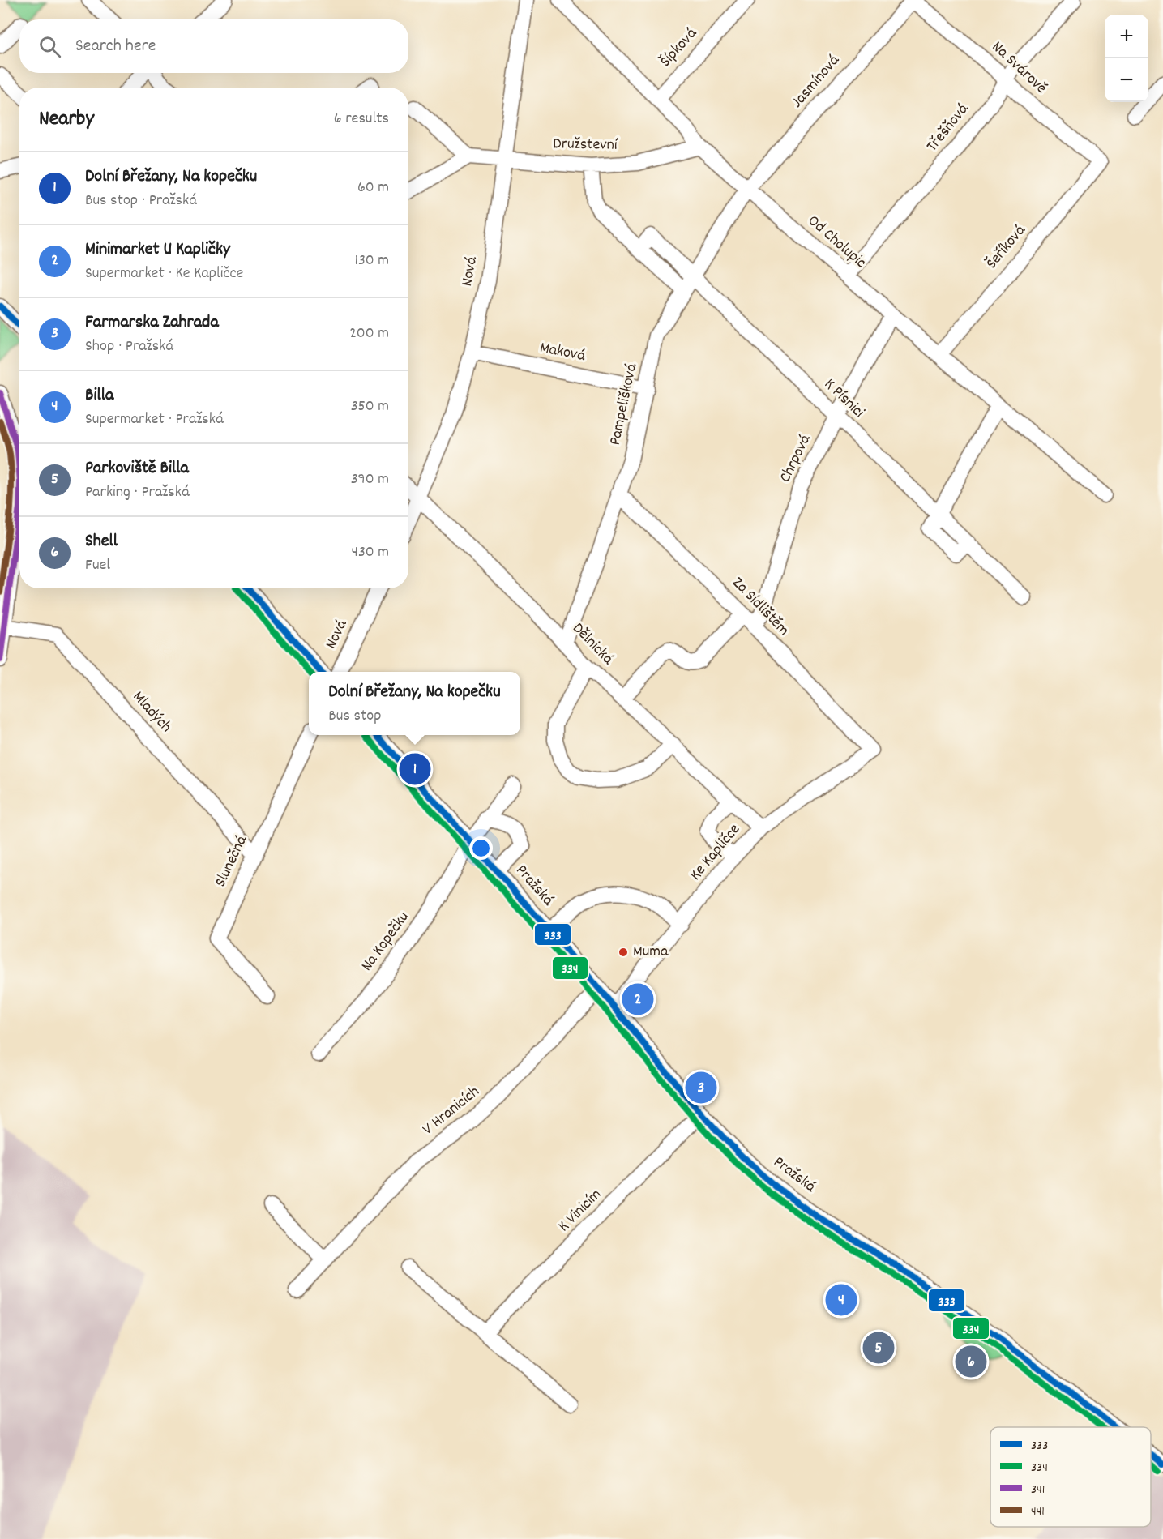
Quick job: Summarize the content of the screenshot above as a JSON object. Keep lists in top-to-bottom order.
{
  "streets": {
    "street": [
      "Šípková",
      "Na Svárově",
      "Jasmínová",
      "Třešňová",
      "Družstevní",
      "Od Cholupic",
      "Šeříková",
      "Nová",
      "Maková",
      "K Písnici",
      "Pampelišková",
      "Chrpová",
      "Za Sídlištěm",
      "Dělnická",
      "Mladých",
      "Ke Kapličce",
      "Slunečná",
      "Pražská",
      "Na Kopečku",
      "V Hranicích",
      "K Vinicím"
    ]
  },
  "crossings": [
    ["Šípková", "Od Cholupic"],
    ["Na Svárově", "Jasmínová"],
    ["Na Svárově", "Třešňová"],
    ["Na Svárově", "Šeříková"],
    ["Jasmínová", "Od Cholupic"],
    ["Jasmínová", "Pampelišková"],
    ["Třešňová", "Od Cholupic"],
    ["Družstevní", "Od Cholupic"],
    ["Družstevní", "Nová"],
    ["Od Cholupic", "Šeříková"],
    ["Od Cholupic", "Pampelišková"],
    ["Od Cholupic", "Chrpová"],
    ["Nová", "Maková"],
    ["Nová", "Dělnická"],
    ["Maková", "Pampelišková"],
    ["K Písnici", "Pampelišková"],
    ["K Písnici", "Chrpová"],
    ["Pampelišková", "Za Sídlištěm"],
    ["Pampelišková", "Dělnická"],
    ["Chrpová", "Za Sídlištěm"],
    ["Za Sídlištěm", "Ke Kapličce"],
    ["Dělnická", "Ke Kapličce"],
    ["Mladých", "Slunečná"],
    ["Ke Kapličce", "Pražská"],
    ["Pražská", "Na Kopečku"],
    ["Pražská", "V Hranicích"],
    ["Pražská", "K Vinicím"]
  ],
  "places": ["Muma"],
  "lines": [
    "transit line 333",
    "transit line 341",
    "transit line 441",
    "transit line 334"
  ],
  "legend": [
    "333",
    "334",
    "341",
    "441"
  ],
  "page": {
    "map_buttons": ["+", "−"],
    "search": "Search here",
    "heading": ["Nearby", "6 results"],
    "list": [
      {
        "mark": "1",
        "name": "Dolní Břežany, Na kopečku",
        "note": "Bus stop · Pražská",
        "value": "60 m"
      },
      {
        "mark": "2",
        "name": "Minimarket U Kapličky",
        "note": "Supermarket · Ke Kapličce",
        "value": "130 m"
      },
      {
        "mark": "3",
        "name": "Farmarska Zahrada",
        "note": "Shop · Pražská",
        "value": "200 m"
      },
      {
        "mark": "4",
        "name": "Billa",
        "note": "Supermarket · Pražská",
        "value": "350 m"
      },
      {
        "mark": "5",
        "name": "Parkoviště Billa",
        "note": "Parking · Pražská",
        "value": "390 m"
      },
      {
        "mark": "6",
        "name": "Shell",
        "note": "Fuel",
        "value": "430 m"
      }
    ],
    "popup": ["Dolní Břežany, Na kopečku", "Bus stop"],
    "pins": [
      "1",
      "2",
      "3",
      "4",
      "5",
      "6"
    ]
  }
}
